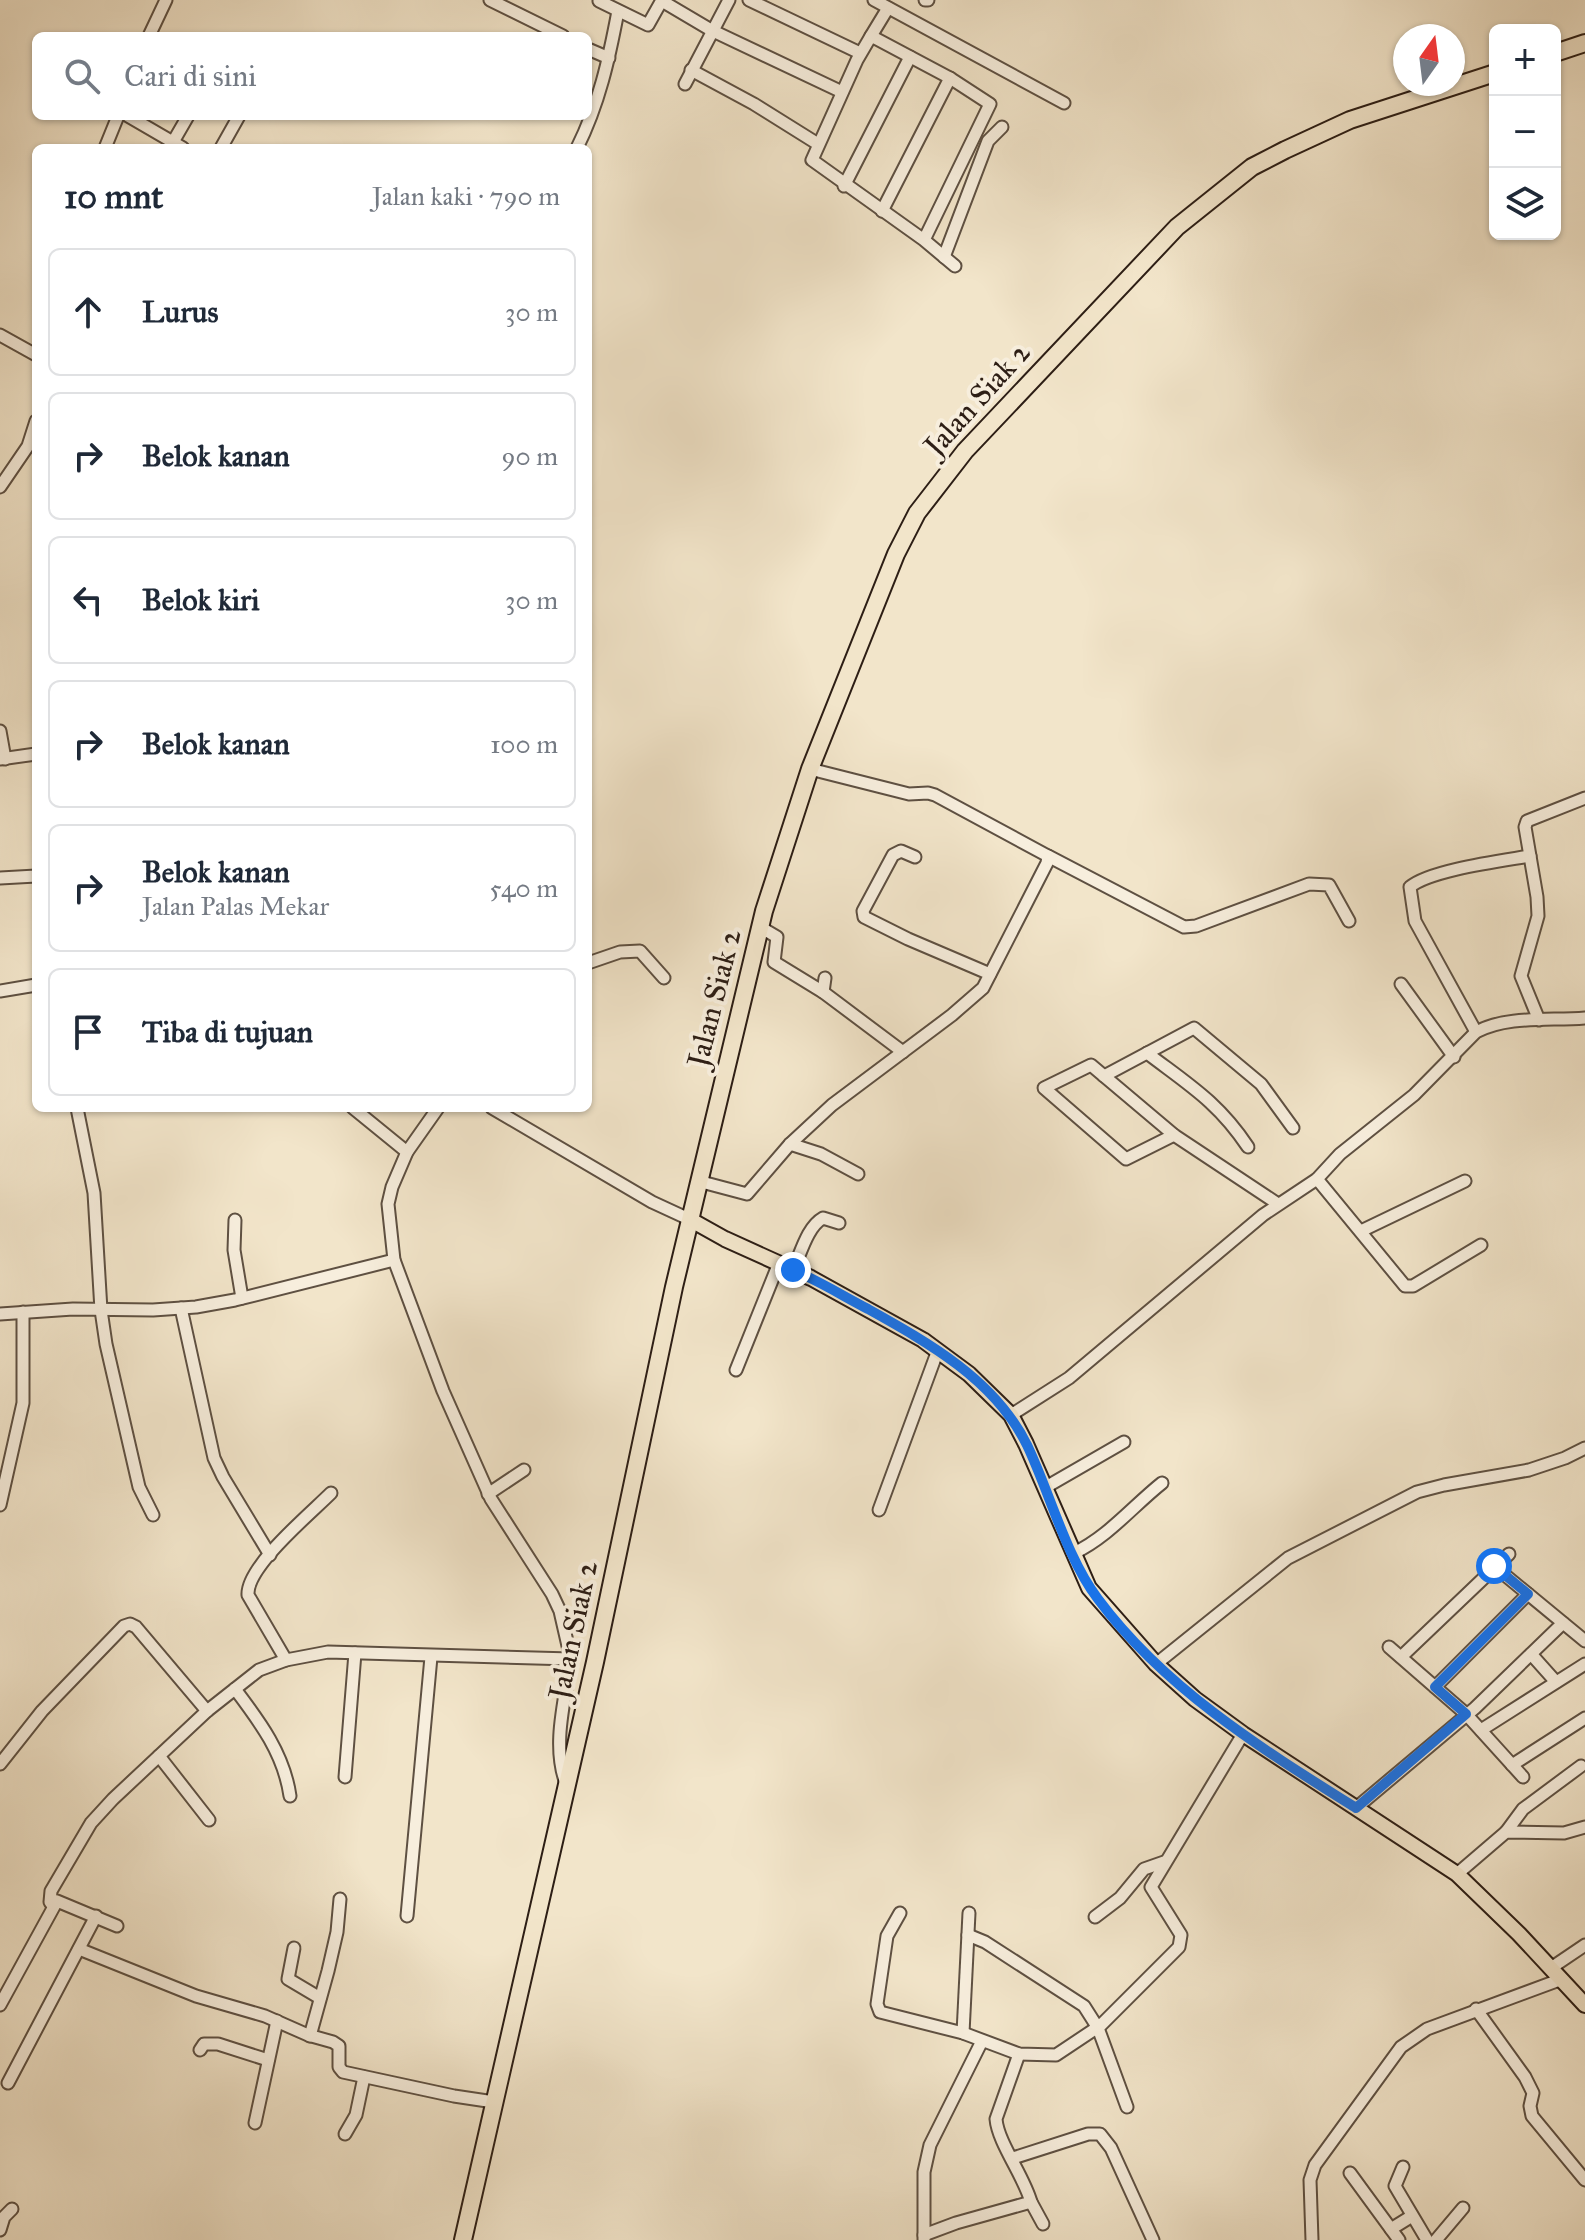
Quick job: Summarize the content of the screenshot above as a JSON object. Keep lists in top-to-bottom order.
{
  "streets": {
    "highway": ["Jalan Siak 2"]
  },
  "north": "top",
  "page": {
    "map_buttons": ["+", "−"],
    "search": "Cari di sini",
    "heading": ["10 mnt", "Jalan kaki · 790 m"],
    "list": [
      ["Lurus", "30 m"],
      ["Belok kanan", "90 m"],
      ["Belok kiri", "30 m"],
      ["Belok kanan", "100 m"],
      ["Belok kanan", "Jalan Palas Mekar", "540 m"],
      "Tiba di tujuan"
    ]
  }
}
